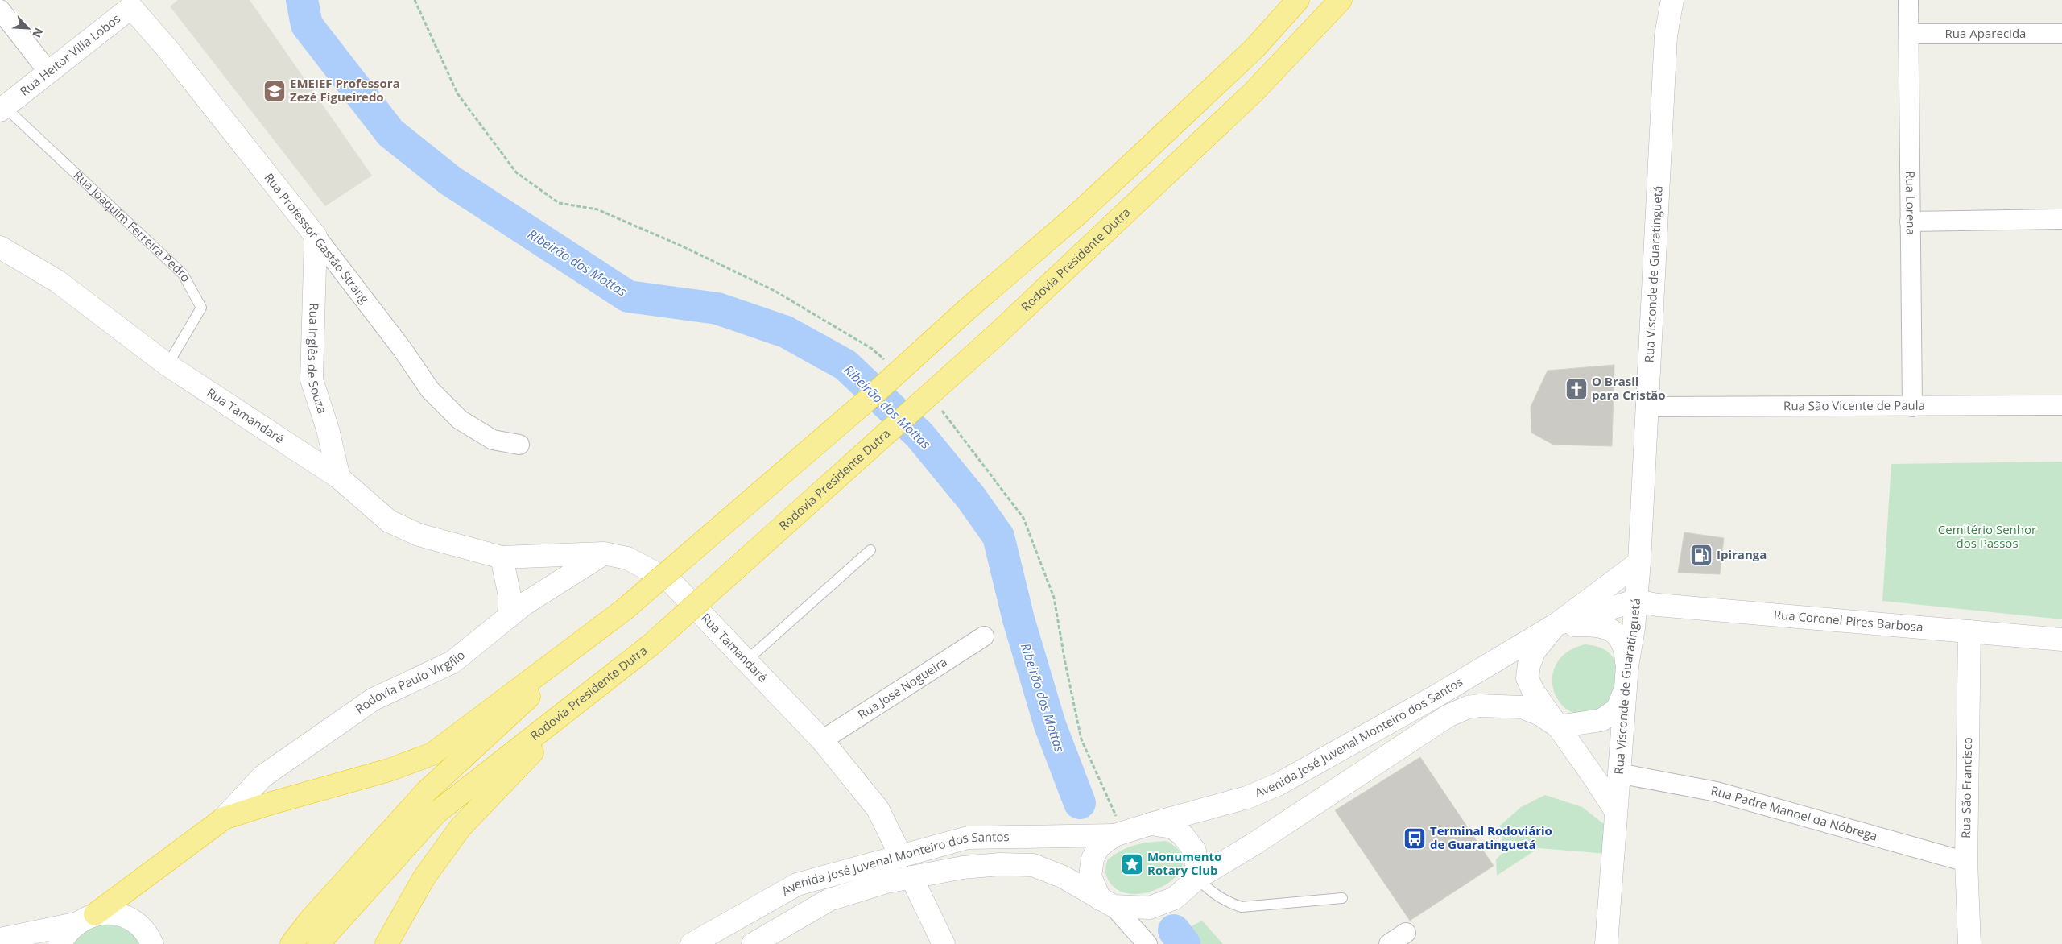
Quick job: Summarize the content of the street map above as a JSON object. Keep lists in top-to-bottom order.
{
  "streets": {
    "highway": ["Rodovia Presidente Dutra"],
    "main road": [
      "Rua Heitor Villa Lobos",
      "Rua Professor Gastão Strang",
      "Rua Visconde de Guaratinguetá",
      "Rua Inglês de Souza",
      "Rua Tamandaré",
      "Rua Coronel Pires Barbosa",
      "Rodovia Paulo Virgílio",
      "Avenida José Juvenal Monteiro dos Santos",
      "Rua São Francisco"
    ],
    "street": [
      "Rua Aparecida",
      "Rua Lorena",
      "Rua São Vicente de Paula",
      "Rua José Nogueira",
      "Rua Padre Manoel da Nóbrega"
    ],
    "lane": ["Rua Joaquim Ferreira Pedro"]
  },
  "crossings": [
    ["Rua Aparecida", "Rua Lorena"],
    ["Rua Heitor Villa Lobos", "Rua Joaquim Ferreira Pedro"],
    ["Rua Heitor Villa Lobos", "Rua Professor Gastão Strang"],
    ["Rua Lorena", "Rua São Vicente de Paula"],
    ["Rua Joaquim Ferreira Pedro", "Rua Tamandaré"],
    ["Rua Professor Gastão Strang", "Rua Inglês de Souza"],
    ["Rua Visconde de Guaratinguetá", "Rua São Vicente de Paula"],
    ["Rua Visconde de Guaratinguetá", "Rua Coronel Pires Barbosa"],
    ["Rua Visconde de Guaratinguetá", "Avenida José Juvenal Monteiro dos Santos"],
    ["Rua Visconde de Guaratinguetá", "Rua Padre Manoel da Nóbrega"],
    ["Rua Inglês de Souza", "Rua Tamandaré"],
    ["Rua Tamandaré", "Rodovia Paulo Virgílio"],
    ["Rua Tamandaré", "Rua José Nogueira"],
    ["Rua Tamandaré", "Avenida José Juvenal Monteiro dos Santos"],
    ["Rua Coronel Pires Barbosa", "Rua São Francisco"],
    ["Rua São Francisco", "Rua Padre Manoel da Nóbrega"]
  ],
  "water": ["Ribeirão dos Mottas"],
  "parks": ["Cemitério Senhor dos Passos"],
  "places": {
    "school or university": ["EMEIEF Professora Zezé Figueiredo"],
    "church": ["O Brasil para Cristão"],
    "fuel station": ["Ipiranga"],
    "bus stop": ["Terminal Rodoviário de Guaratinguetá"],
    "place": ["Monumento Rotary Club"]
  },
  "north": "bottom right"
}
